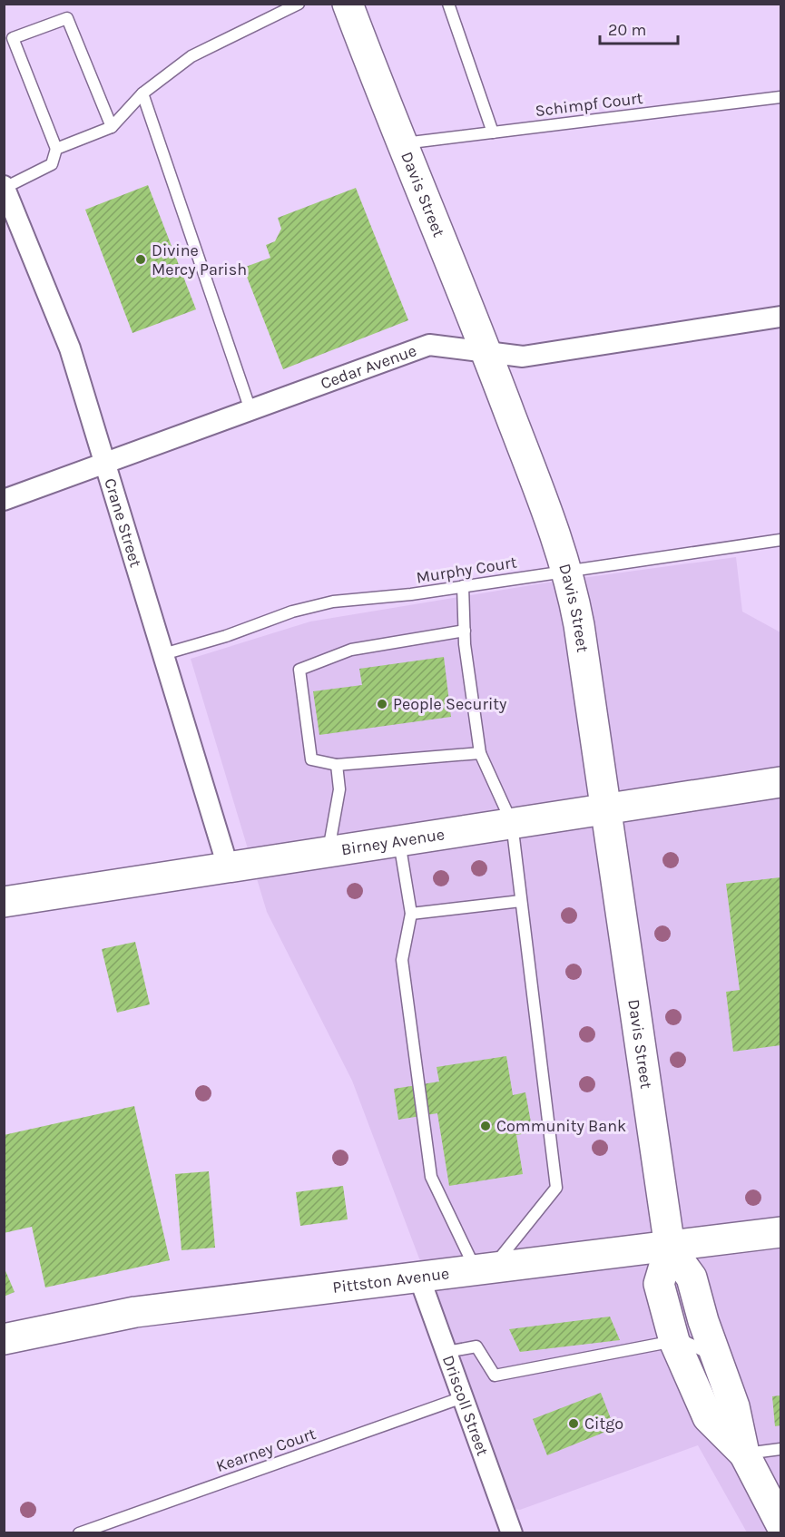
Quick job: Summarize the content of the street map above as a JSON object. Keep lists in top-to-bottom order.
{
  "streets": {
    "main road": ["Davis Street", "Birney Avenue", "Pittston Avenue"],
    "street": ["Cedar Avenue", "Crane Street", "Driscoll Street"],
    "lane": ["Schimpf Court", "Murphy Court", "Kearney Court"]
  },
  "crossings": [
    ["Schimpf Court", "Davis Street"],
    ["Davis Street", "Cedar Avenue"],
    ["Davis Street", "Murphy Court"],
    ["Davis Street", "Birney Avenue"],
    ["Davis Street", "Pittston Avenue"],
    ["Cedar Avenue", "Crane Street"],
    ["Crane Street", "Murphy Court"],
    ["Crane Street", "Birney Avenue"],
    ["Pittston Avenue", "Driscoll Street"],
    ["Driscoll Street", "Kearney Court"]
  ],
  "places": [
    "Divine Mercy Parish",
    "People Security",
    "Community Bank",
    "Citgo"
  ],
  "scale_bar": "20 m"
}
